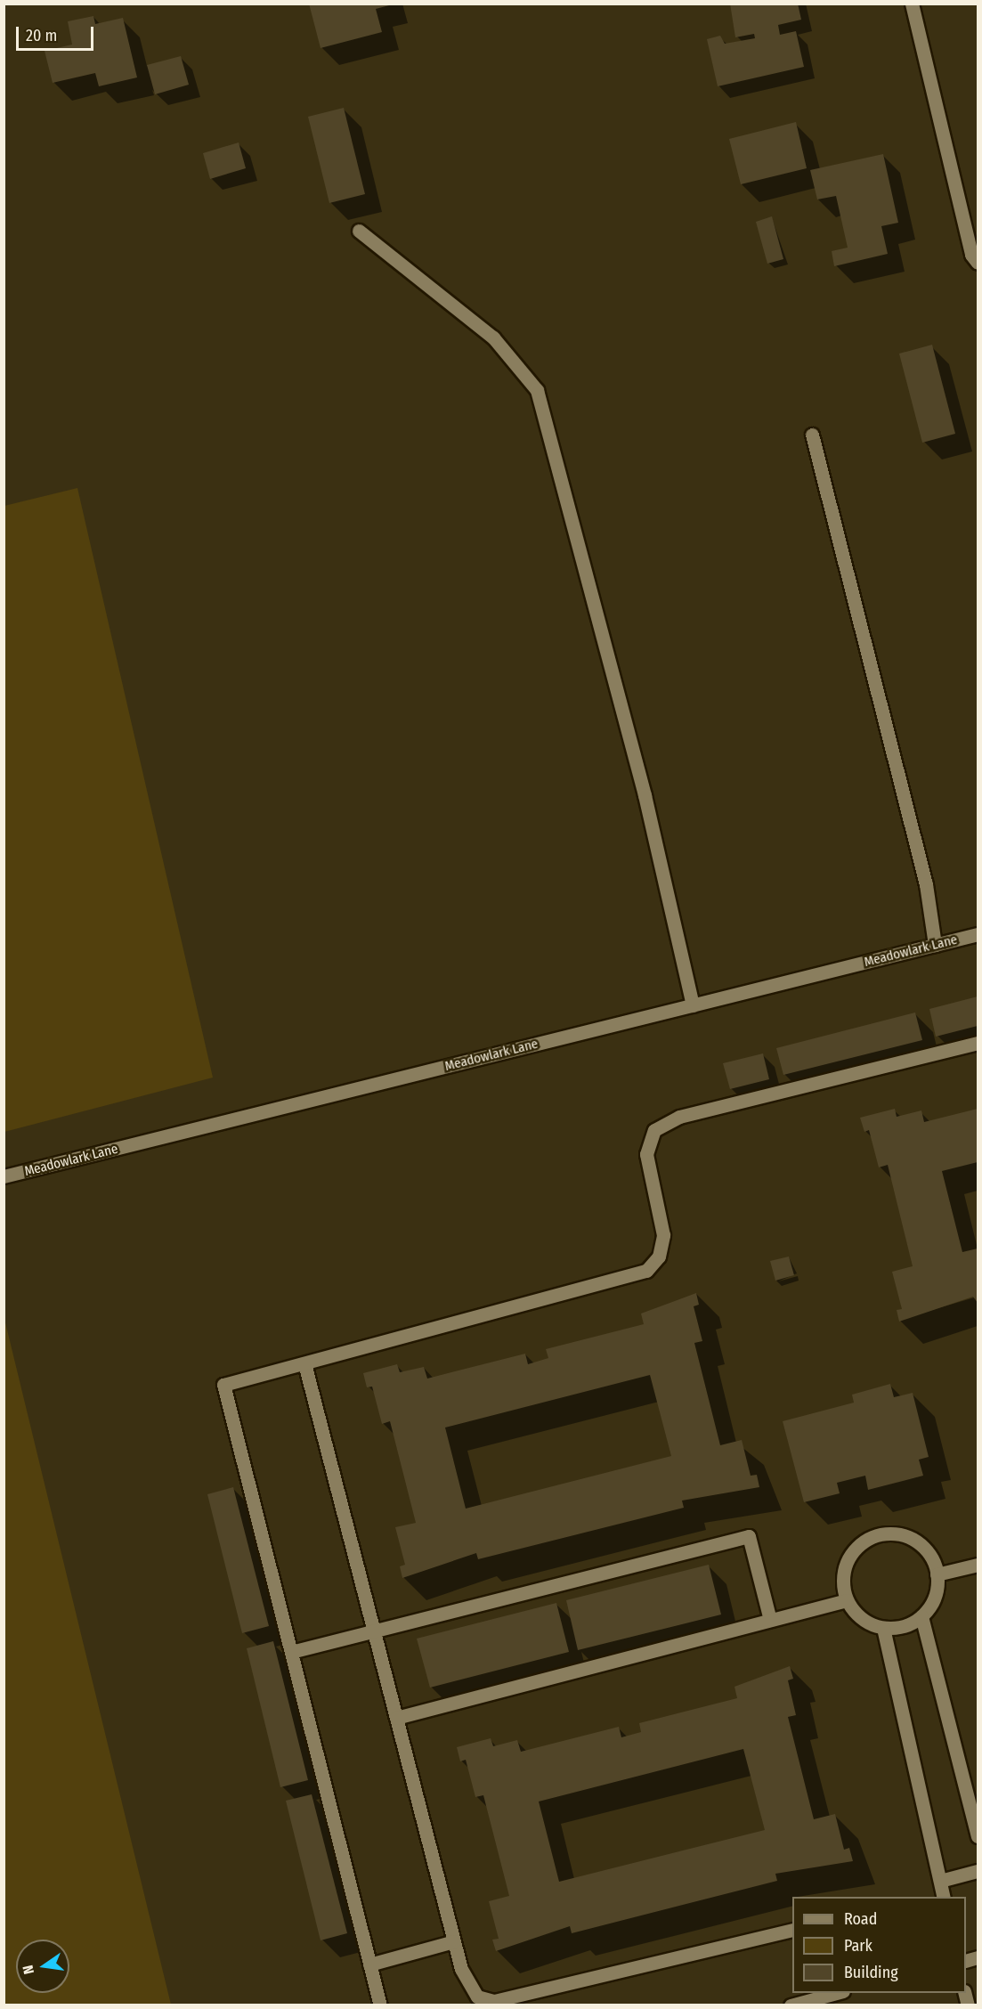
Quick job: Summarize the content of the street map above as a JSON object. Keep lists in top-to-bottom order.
{
  "streets": {
    "street": ["Meadowlark Lane"]
  },
  "legend": ["Road", "Park", "Building"],
  "scale_bar": "20 m",
  "north": "left"
}
